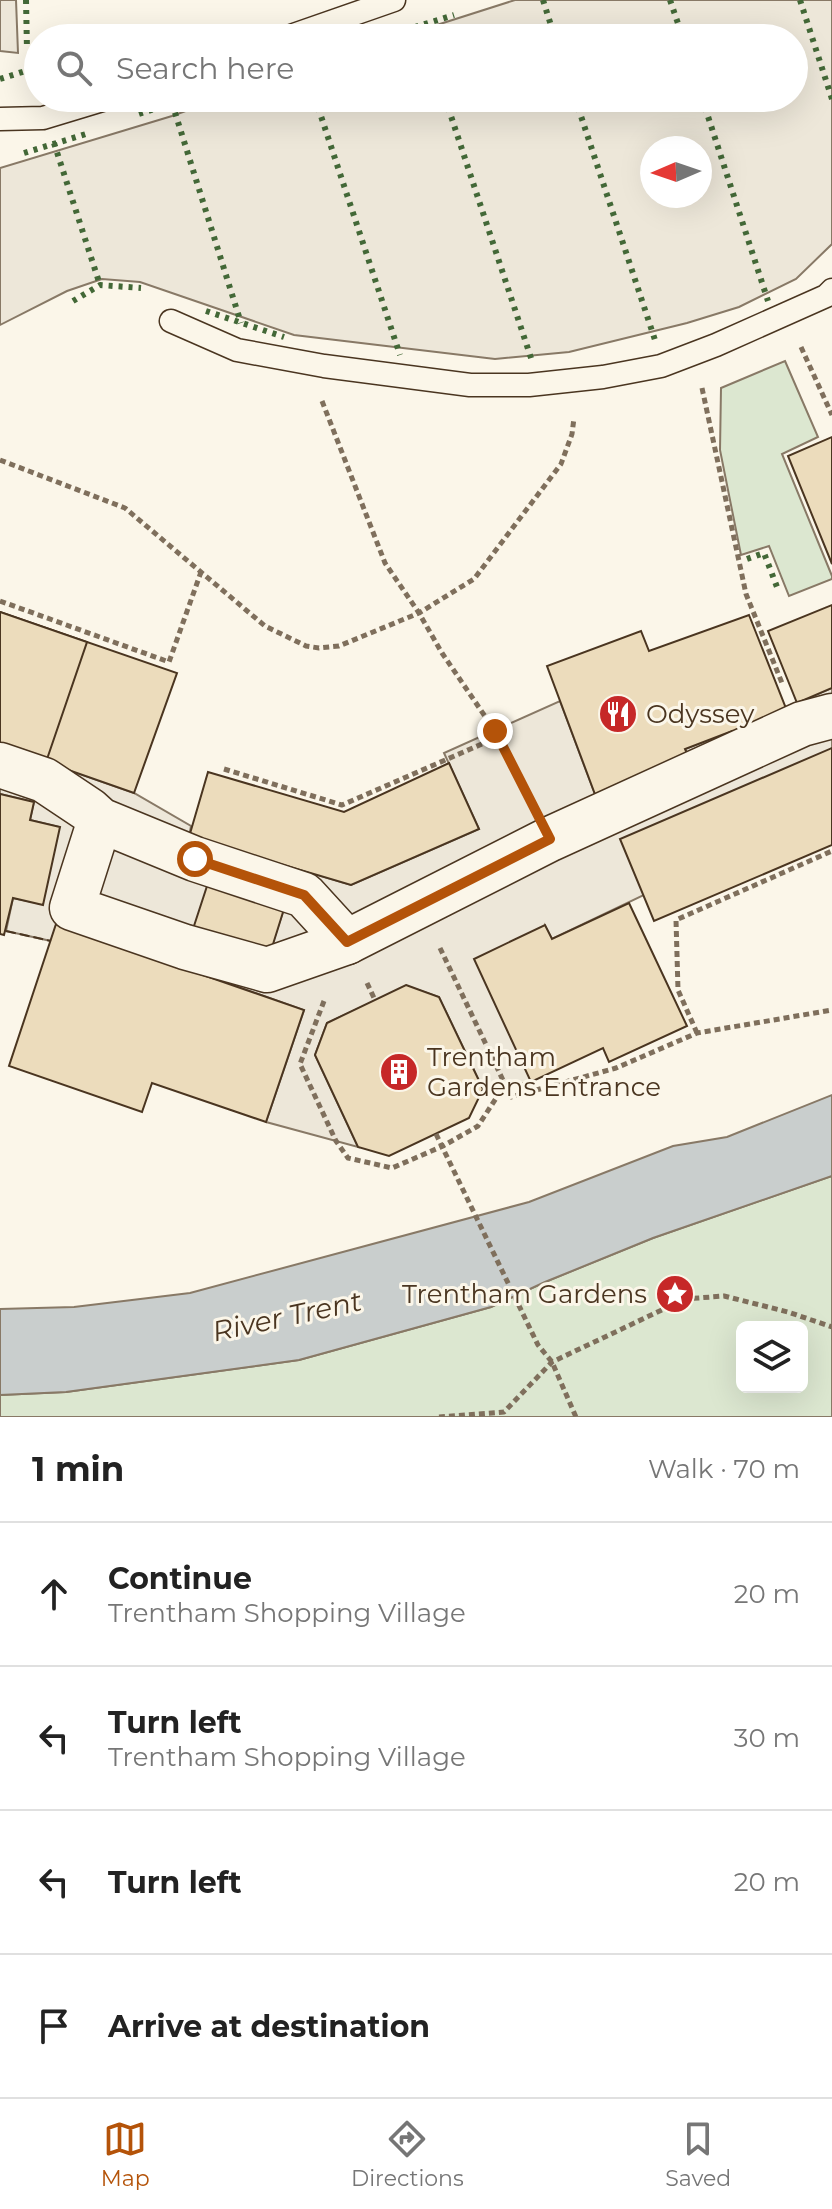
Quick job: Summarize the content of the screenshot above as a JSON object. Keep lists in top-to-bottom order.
{
  "water": ["River Trent"],
  "places": {
    "restaurant": ["Odyssey"],
    "building": ["Trentham Gardens Entrance"],
    "place": ["Trentham Gardens"]
  },
  "north": "left",
  "page": {
    "search": "Search here",
    "heading": ["1 min", "Walk · 70 m"],
    "list": [
      ["Continue", "Trentham Shopping Village", "20 m"],
      ["Turn left", "Trentham Shopping Village", "30 m"],
      ["Turn left", "20 m"],
      "Arrive at destination"
    ],
    "nav": ["Map", "Directions", "Saved"]
  }
}
